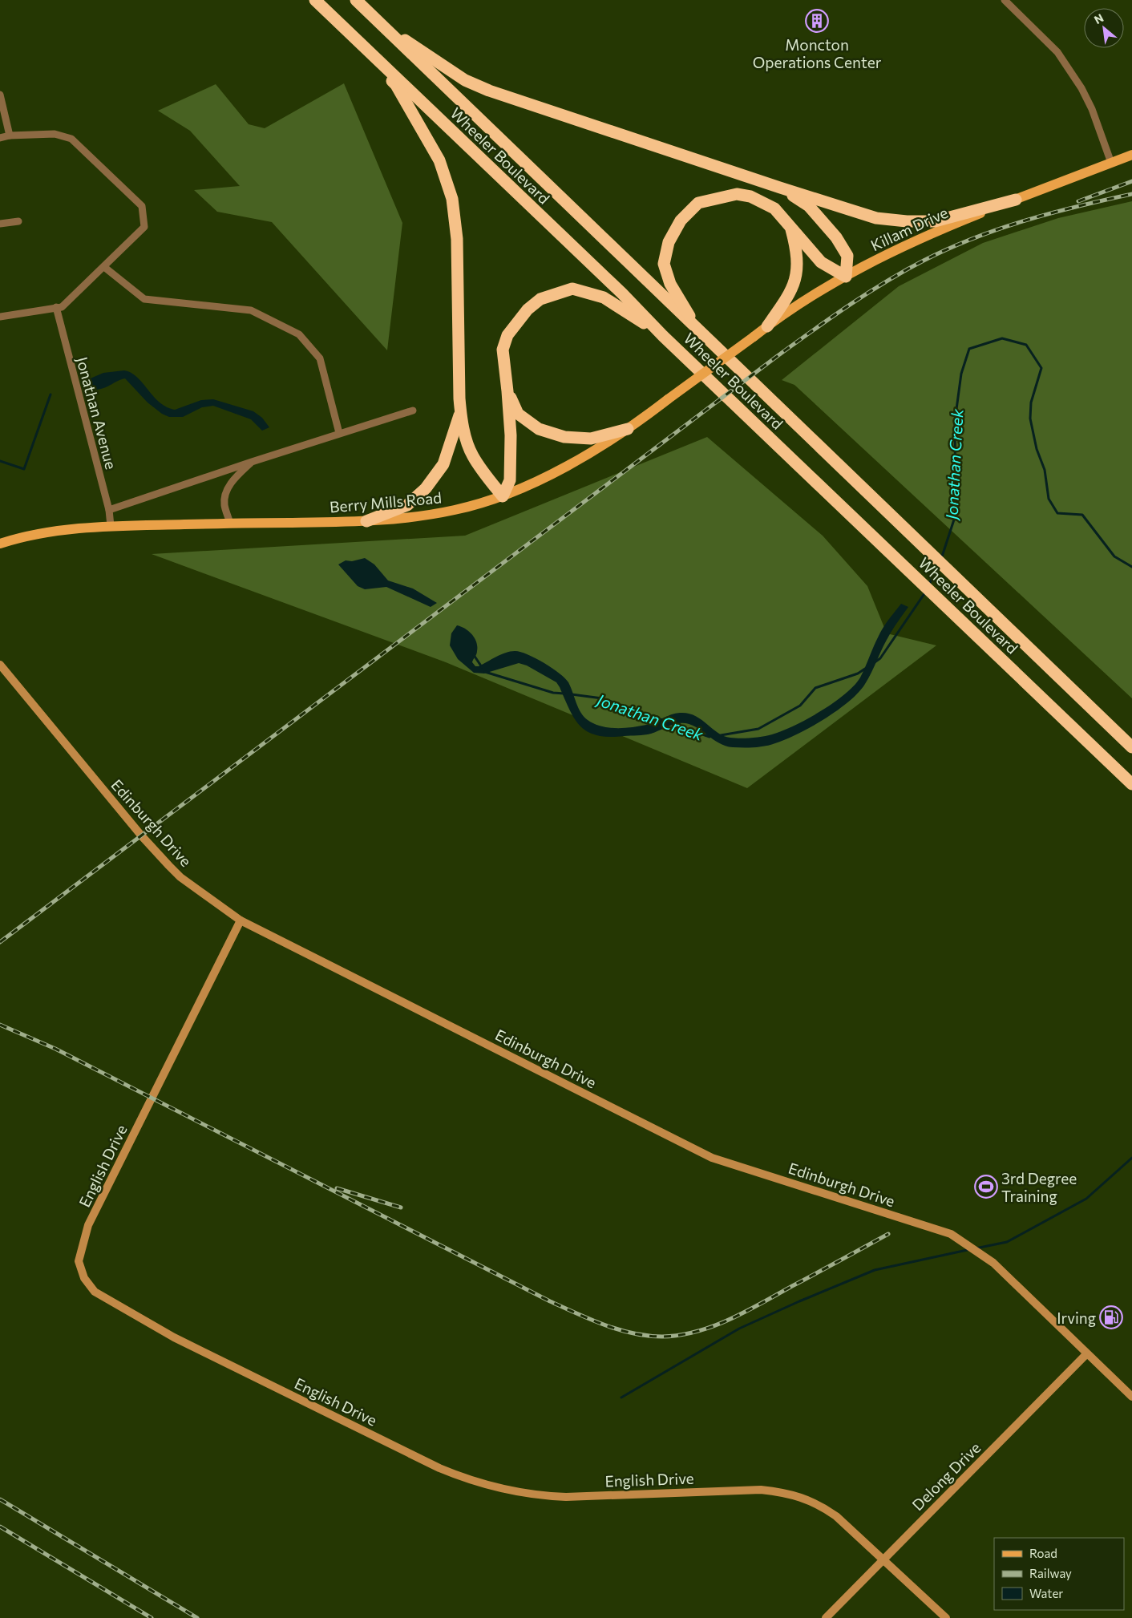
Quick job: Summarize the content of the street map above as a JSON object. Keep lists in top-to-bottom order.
{
  "streets": {
    "highway": ["Wheeler Boulevard"],
    "main road": ["Killam Drive", "Berry Mills Road"],
    "street": [
      "Jonathan Avenue",
      "Edinburgh Drive",
      "English Drive",
      "Delong Drive"
    ]
  },
  "crossings": [
    ["Killam Drive", "Berry Mills Road"],
    ["Jonathan Avenue", "Berry Mills Road"],
    ["Edinburgh Drive", "English Drive"],
    ["Edinburgh Drive", "Delong Drive"],
    ["English Drive", "Delong Drive"]
  ],
  "water": ["Jonathan Creek"],
  "places": {
    "building": ["Moncton Operations Center"],
    "sports": ["3rd Degree Training"],
    "fuel station": ["Irving"]
  },
  "legend": ["Road", "Railway", "Water"],
  "north": "top left"
}
